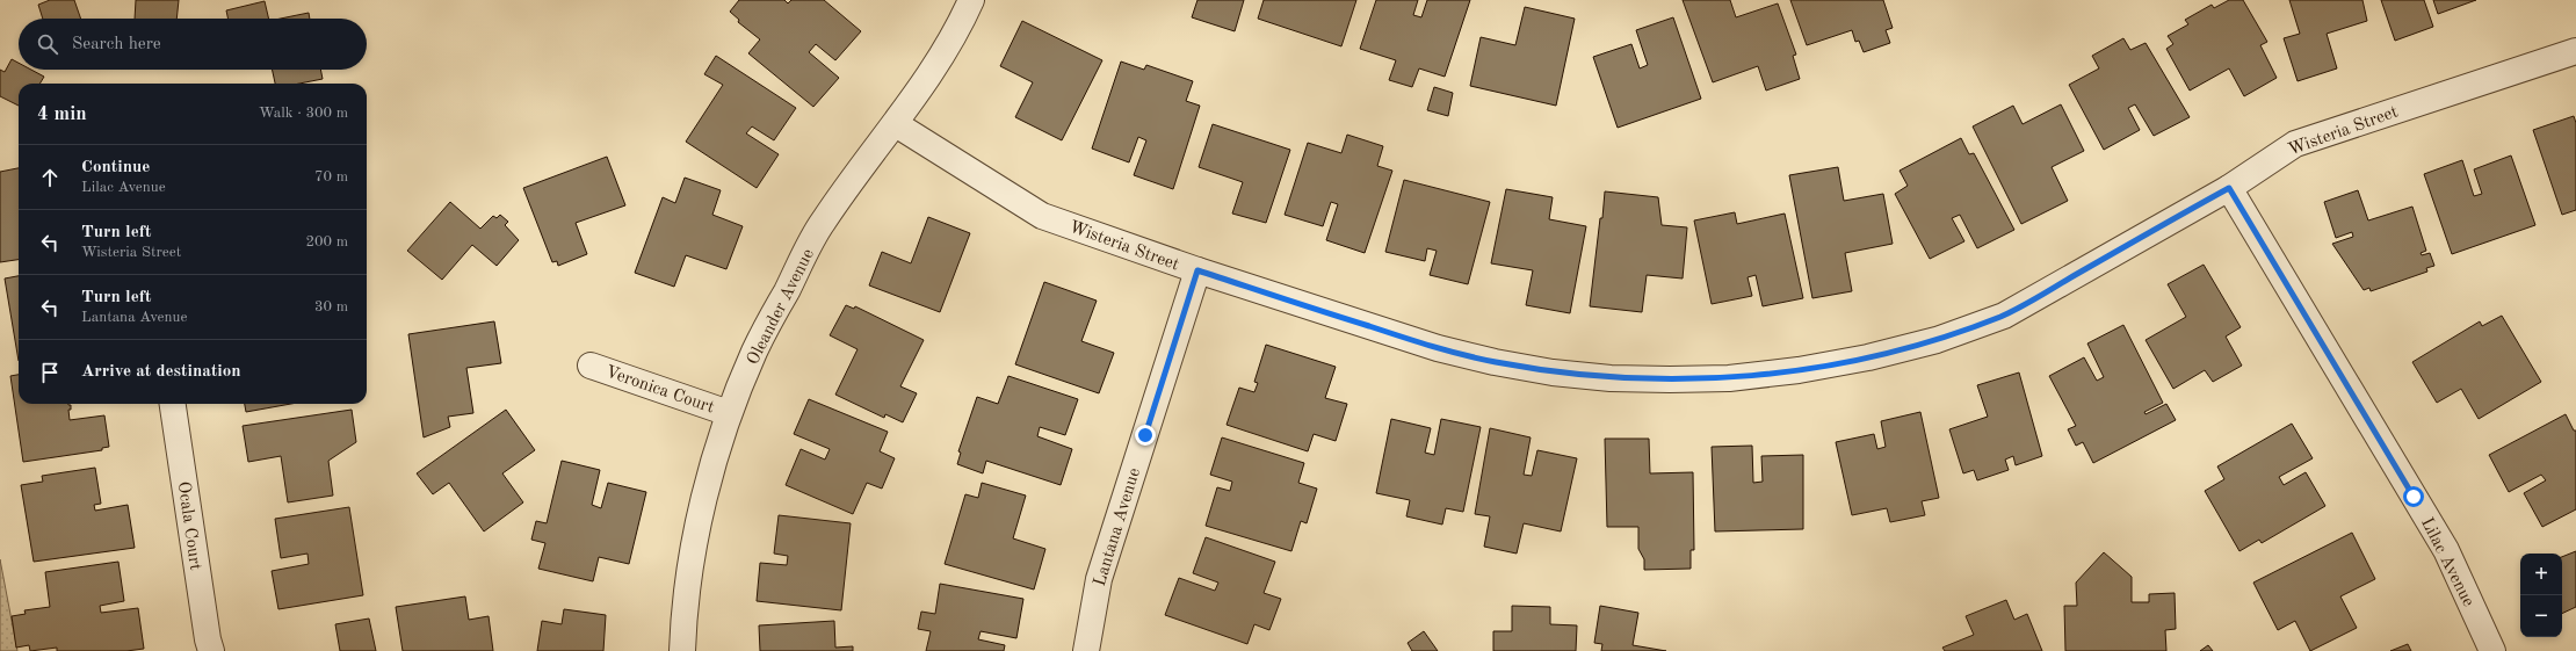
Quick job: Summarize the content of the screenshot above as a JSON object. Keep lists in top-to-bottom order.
{
  "streets": {
    "street": [
      "Wisteria Street",
      "Oleander Avenue",
      "Veronica Court",
      "Ocala Court",
      "Lantana Avenue",
      "Lilac Avenue"
    ]
  },
  "crossings": [
    ["Wisteria Street", "Oleander Avenue"],
    ["Wisteria Street", "Lantana Avenue"],
    ["Wisteria Street", "Lilac Avenue"],
    ["Oleander Avenue", "Veronica Court"]
  ],
  "page": {
    "search": "Search here",
    "heading": ["4 min", "Walk · 300 m"],
    "list": [
      ["Continue", "Lilac Avenue", "70 m"],
      ["Turn left", "Wisteria Street", "200 m"],
      ["Turn left", "Lantana Avenue", "30 m"],
      "Arrive at destination"
    ],
    "map_buttons": ["+", "−"]
  }
}
